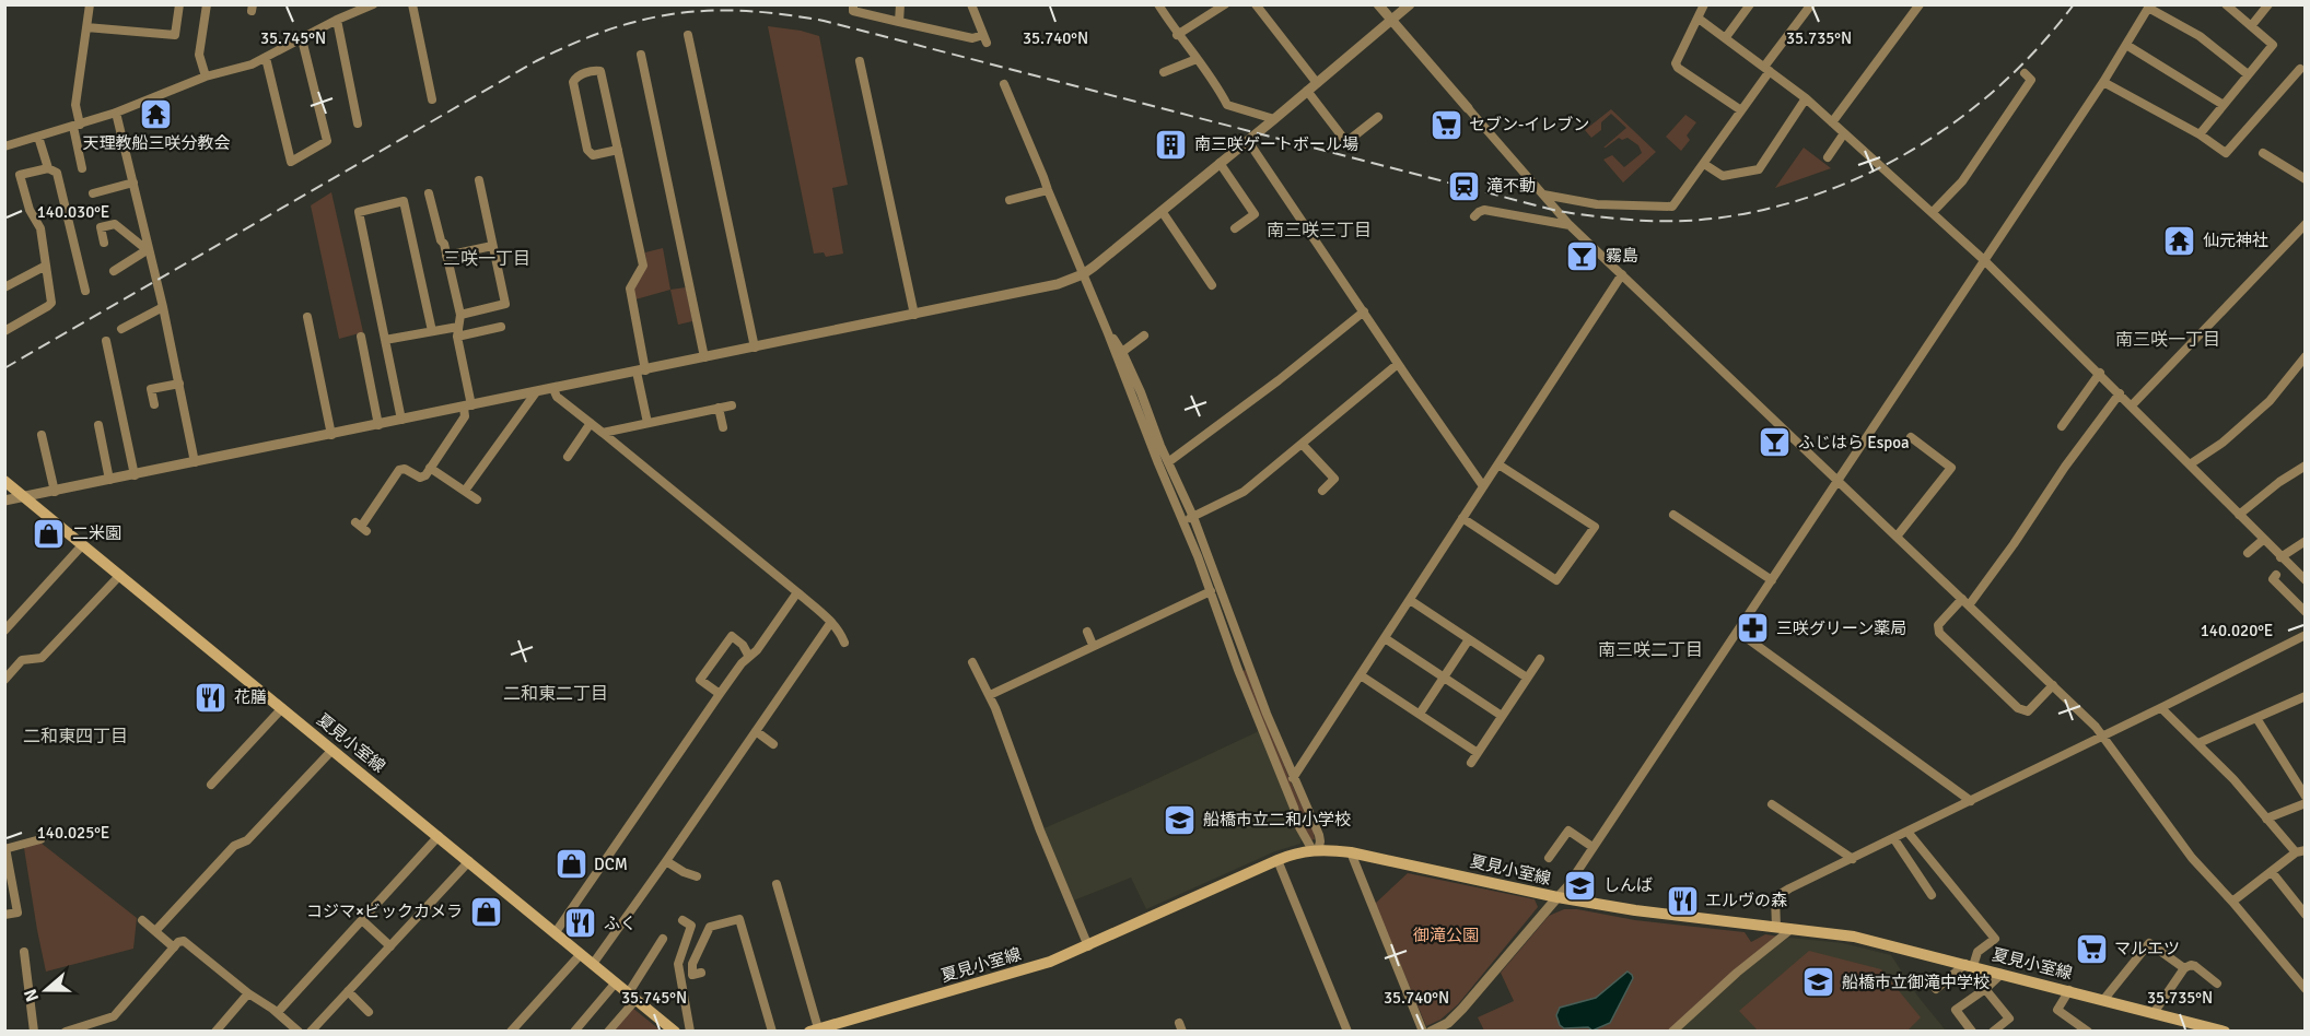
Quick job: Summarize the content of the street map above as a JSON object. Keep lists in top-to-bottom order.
{
  "streets": {
    "main road": ["夏見小室線"]
  },
  "districts": [
    "南三咲三丁目",
    "三咲一丁目",
    "南三咲一丁目",
    "南三咲二丁目",
    "二和東二丁目",
    "二和東四丁目"
  ],
  "parks": ["御滝公園"],
  "places": {
    "temple": ["天理教船三咲分教会", "仙元神社"],
    "supermarket": ["セブン-イレブン", "マルエツ"],
    "building": ["南三咲ゲートボール場"],
    "station": ["滝不動"],
    "bar": ["霧島", "ふじはら Espoa"],
    "shop": ["二米園", "DCM", "コジマ×ビックカメラ"],
    "pharmacy": ["三咲グリーン薬局"],
    "restaurant": ["花膳", "エルヴの森", "ふく"],
    "school or university": ["船橋市立二和小学校", "しんば", "船橋市立御滝中学校"]
  },
  "north": "left",
  "coordinates": [
    "35.745°N",
    "35.740°N",
    "35.735°N",
    "140.030°E",
    "140.020°E",
    "140.025°E"
  ]
}
